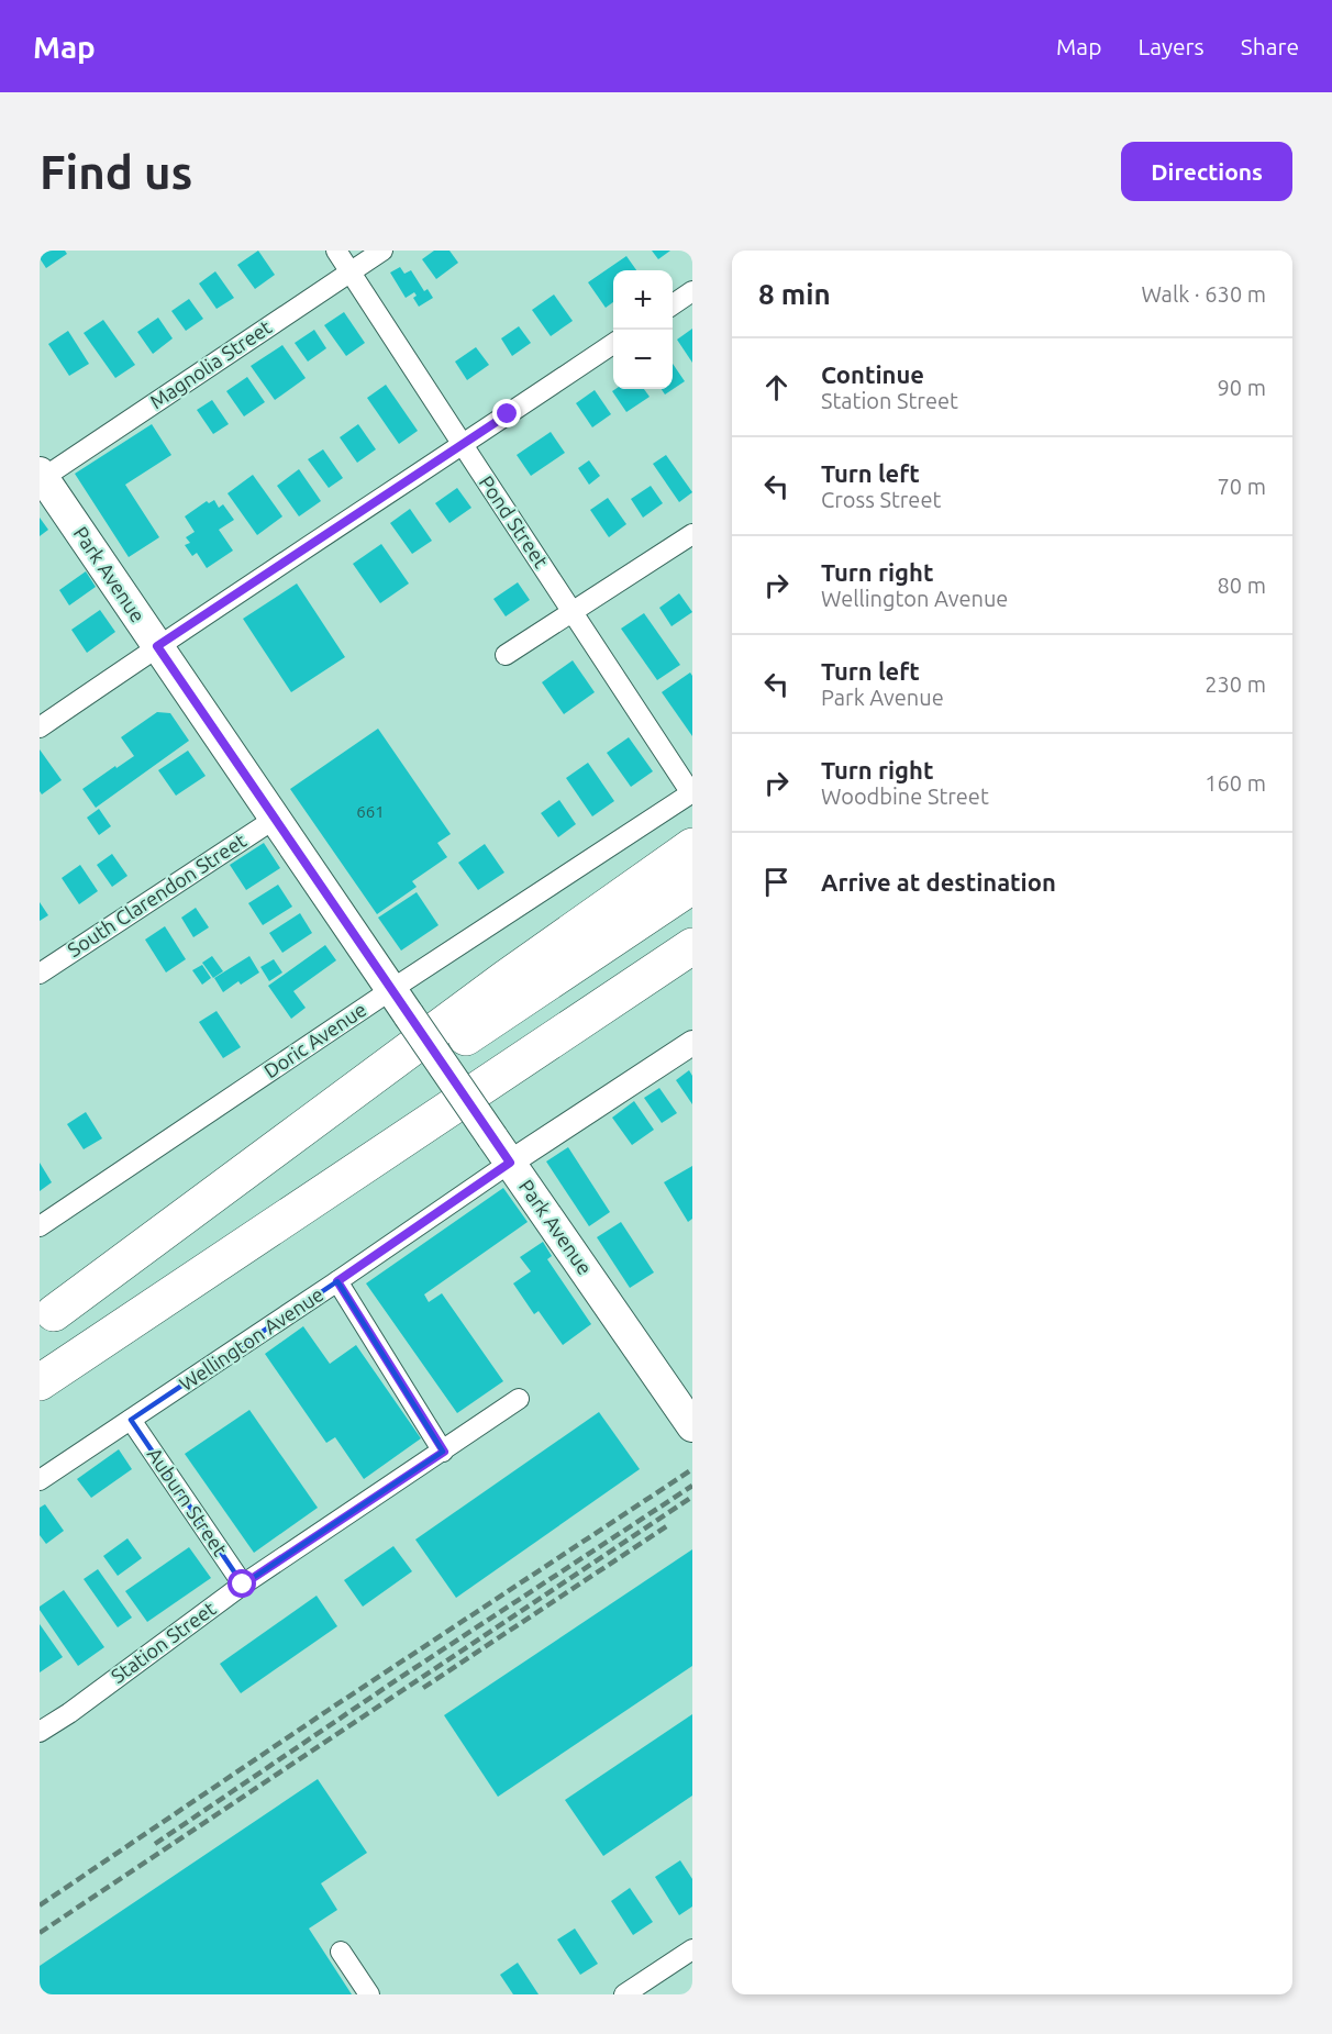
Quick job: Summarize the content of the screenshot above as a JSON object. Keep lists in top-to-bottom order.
{
  "streets": {
    "main road": ["Park Avenue"],
    "street": [
      "Magnolia Street",
      "Pond Street",
      "South Clarendon Street",
      "Doric Avenue",
      "Wellington Avenue",
      "Auburn Street",
      "Station Street"
    ]
  },
  "crossings": [
    ["Magnolia Street", "Pond Street"],
    ["Magnolia Street", "Park Avenue"],
    ["Pond Street", "Doric Avenue"],
    ["Park Avenue", "South Clarendon Street"],
    ["Park Avenue", "Doric Avenue"],
    ["Park Avenue", "Wellington Avenue"],
    ["Wellington Avenue", "Auburn Street"],
    ["Auburn Street", "Station Street"]
  ],
  "house_numbers": ["661"],
  "page": {
    "header": "Map",
    "nav": ["Map", "Layers", "Share"],
    "buttons": "Directions",
    "title": "Find us",
    "heading": ["8 min", "Walk · 630 m"],
    "map_buttons": ["+", "−"],
    "list": [
      ["Continue", "Station Street", "90 m"],
      ["Turn left", "Cross Street", "70 m"],
      ["Turn right", "Wellington Avenue", "80 m"],
      ["Turn left", "Park Avenue", "230 m"],
      ["Turn right", "Woodbine Street", "160 m"],
      "Arrive at destination"
    ]
  }
}
